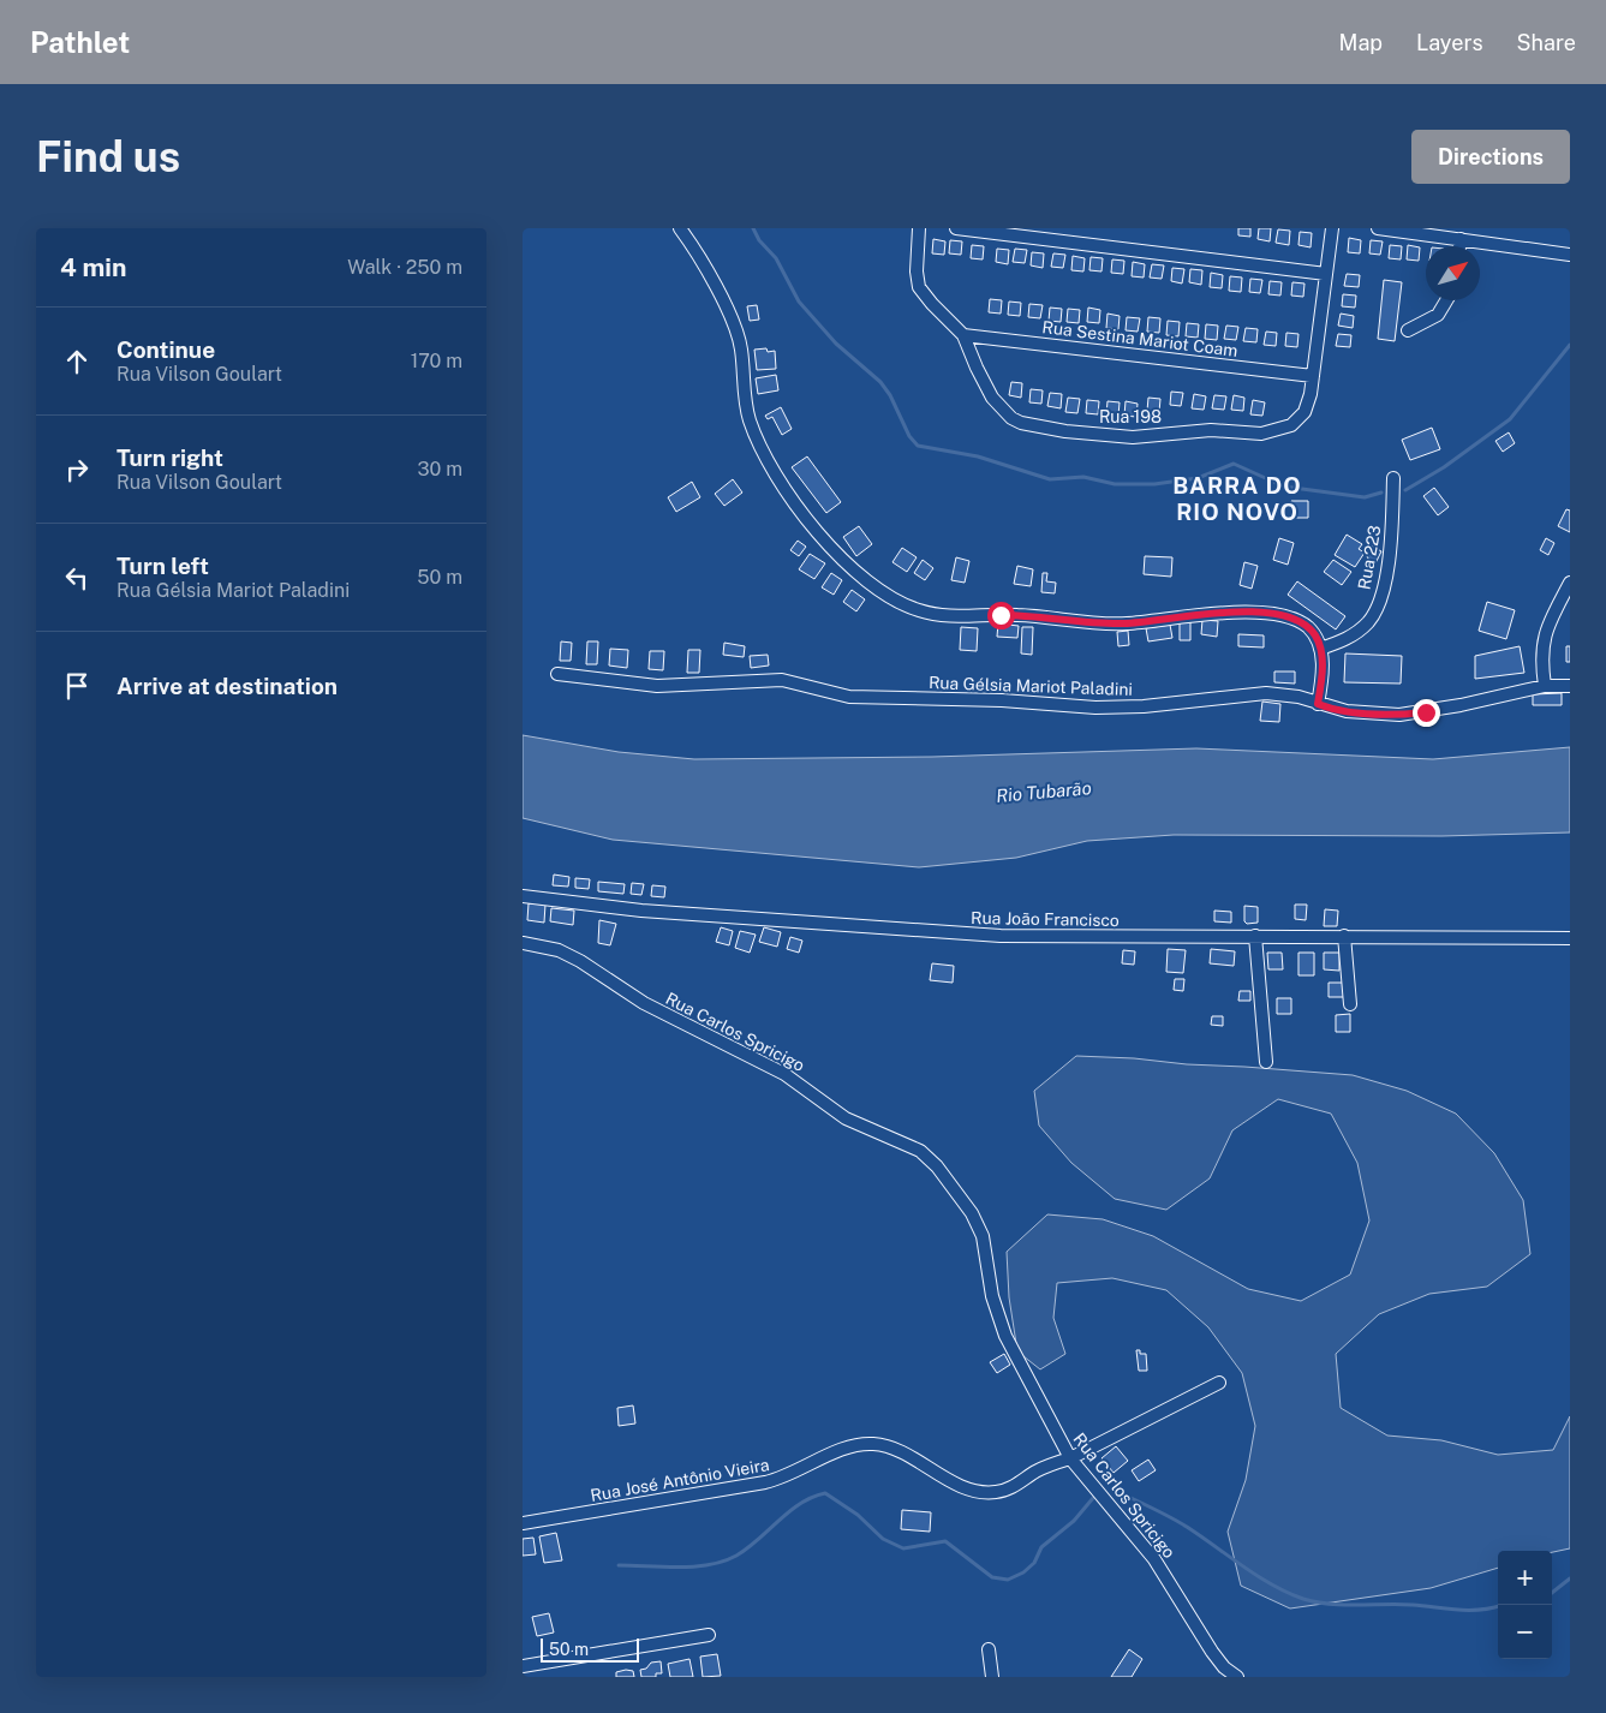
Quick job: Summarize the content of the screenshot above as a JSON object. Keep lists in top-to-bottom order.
{
  "streets": {
    "street": [
      "Rua Sestina Mariot Coam",
      "Rua 198",
      "Rua 223",
      "Rua Gélsia Mariot Paladini",
      "Rua João Francisco",
      "Rua Carlos Spricigo",
      "Rua José Antônio Vieira"
    ]
  },
  "crossings": [
    ["Rua Sestina Mariot Coam", "Rua 198"],
    ["Rua Carlos Spricigo", "Rua José Antônio Vieira"]
  ],
  "districts": ["BARRA DO RIO NOVO"],
  "water": ["Rio Tubarão"],
  "scale_bar": "50 m",
  "north": "top right",
  "page": {
    "header": "Pathlet",
    "nav": ["Map", "Layers", "Share"],
    "buttons": "Directions",
    "title": "Find us",
    "heading": ["4 min", "Walk · 250 m"],
    "list": [
      ["Continue", "Rua Vilson Goulart", "170 m"],
      ["Turn right", "Rua Vilson Goulart", "30 m"],
      ["Turn left", "Rua Gélsia Mariot Paladini", "50 m"],
      "Arrive at destination"
    ],
    "map_buttons": ["+", "−"],
    "scale": "50 m"
  }
}
